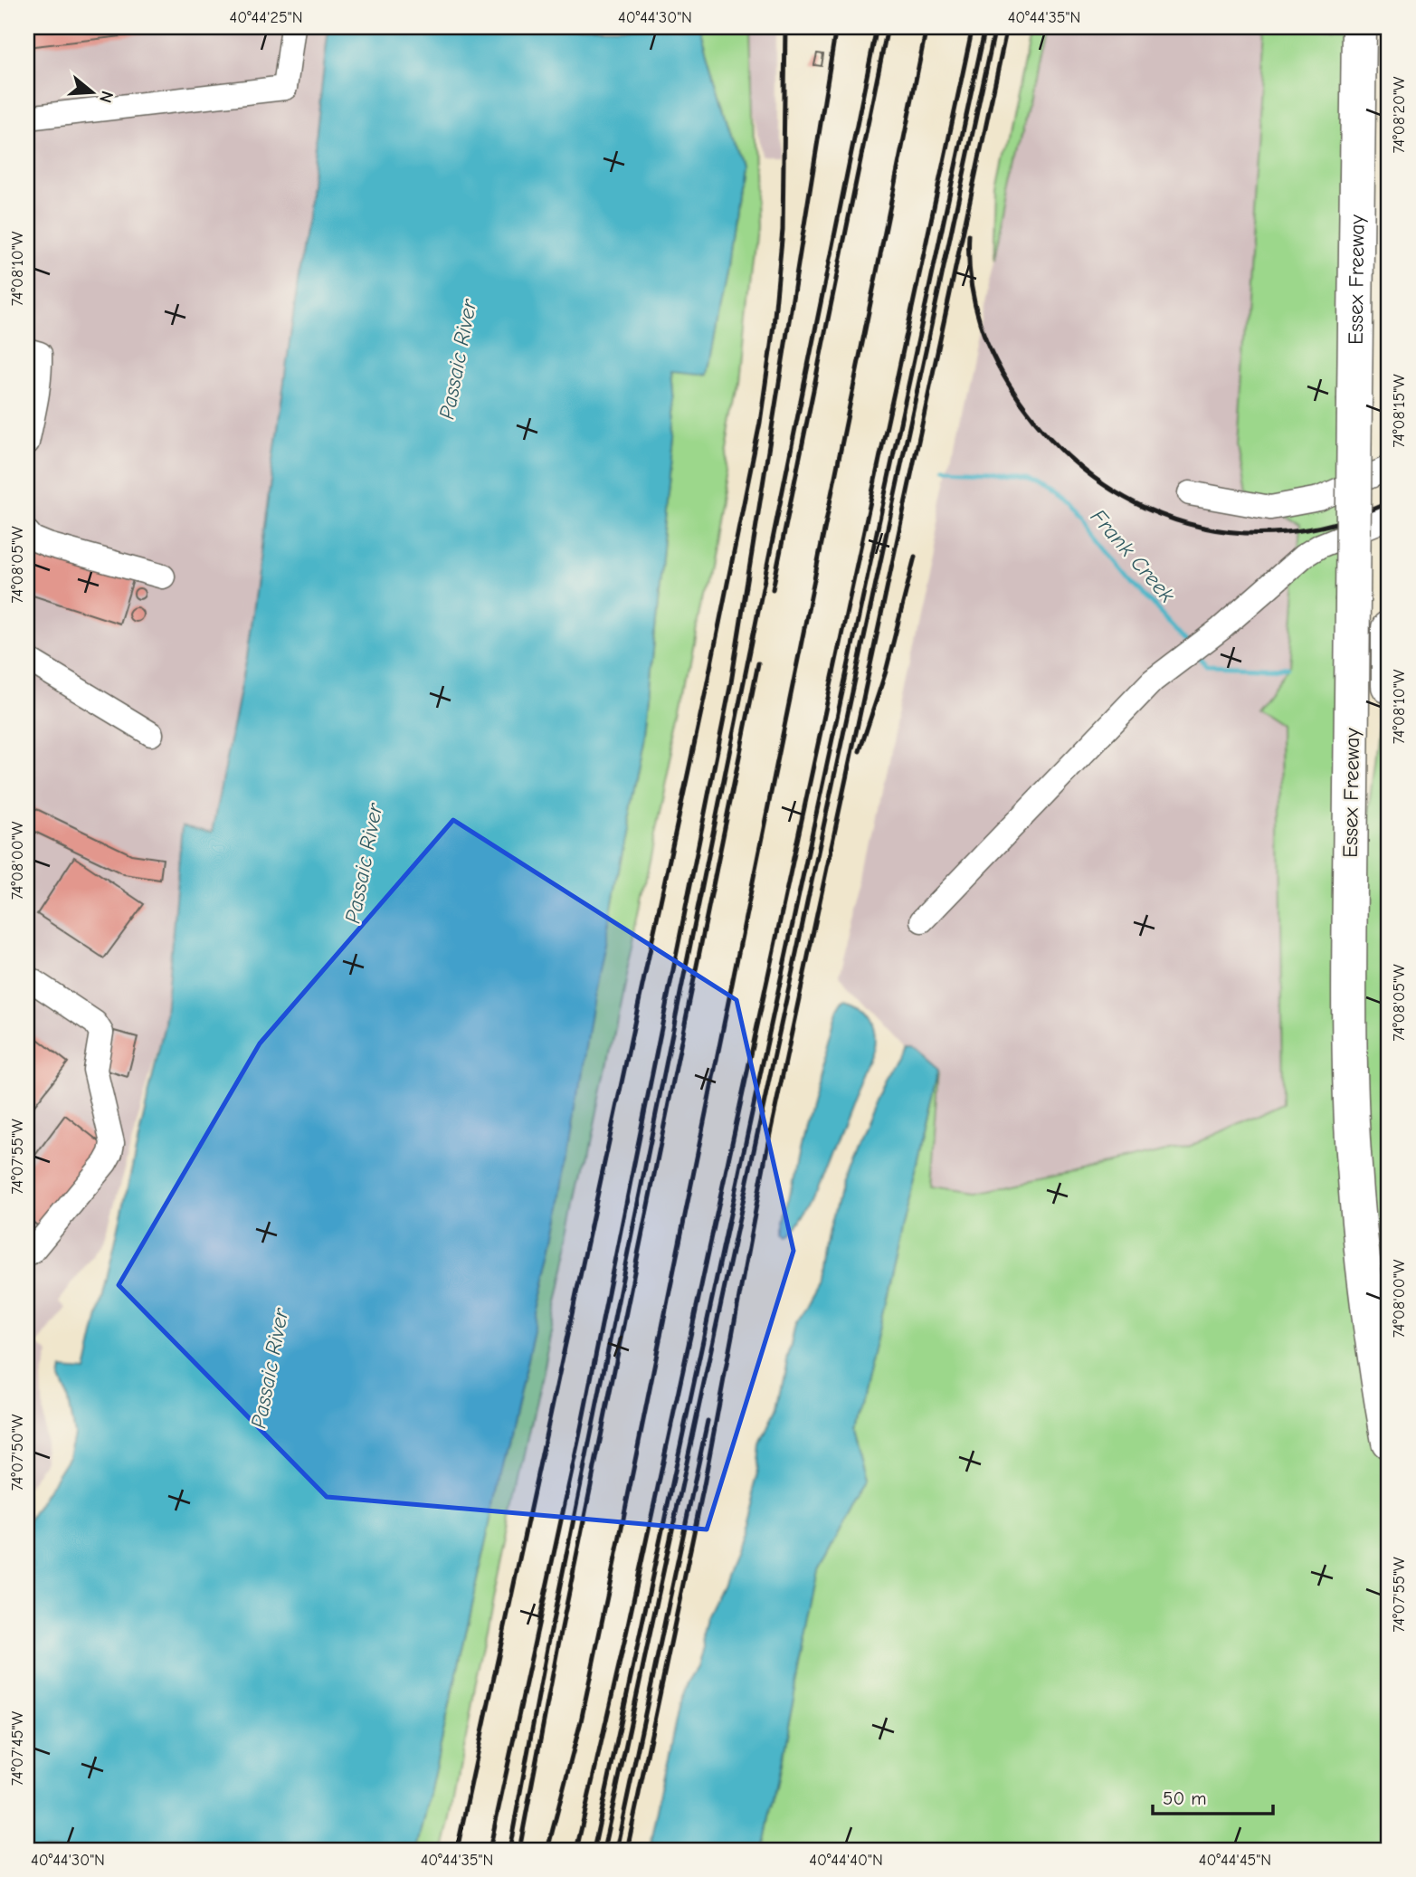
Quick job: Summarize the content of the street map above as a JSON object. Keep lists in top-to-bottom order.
{
  "streets": {
    "highway": ["Essex Freeway"]
  },
  "water": ["Passaic River", "Frank Creek"],
  "scale_bar": "50 m",
  "north": "right",
  "coordinates": [
    "40°44'25\"N",
    "40°44'30\"N",
    "40°44'35\"N",
    "74°08'20\"W",
    "74°08'10\"W",
    "74°08'15\"W",
    "74°08'05\"W",
    "74°08'00\"W",
    "74°07'55\"W",
    "74°07'50\"W",
    "74°07'45\"W",
    "40°44'40\"N",
    "40°44'45\"N"
  ]
}
